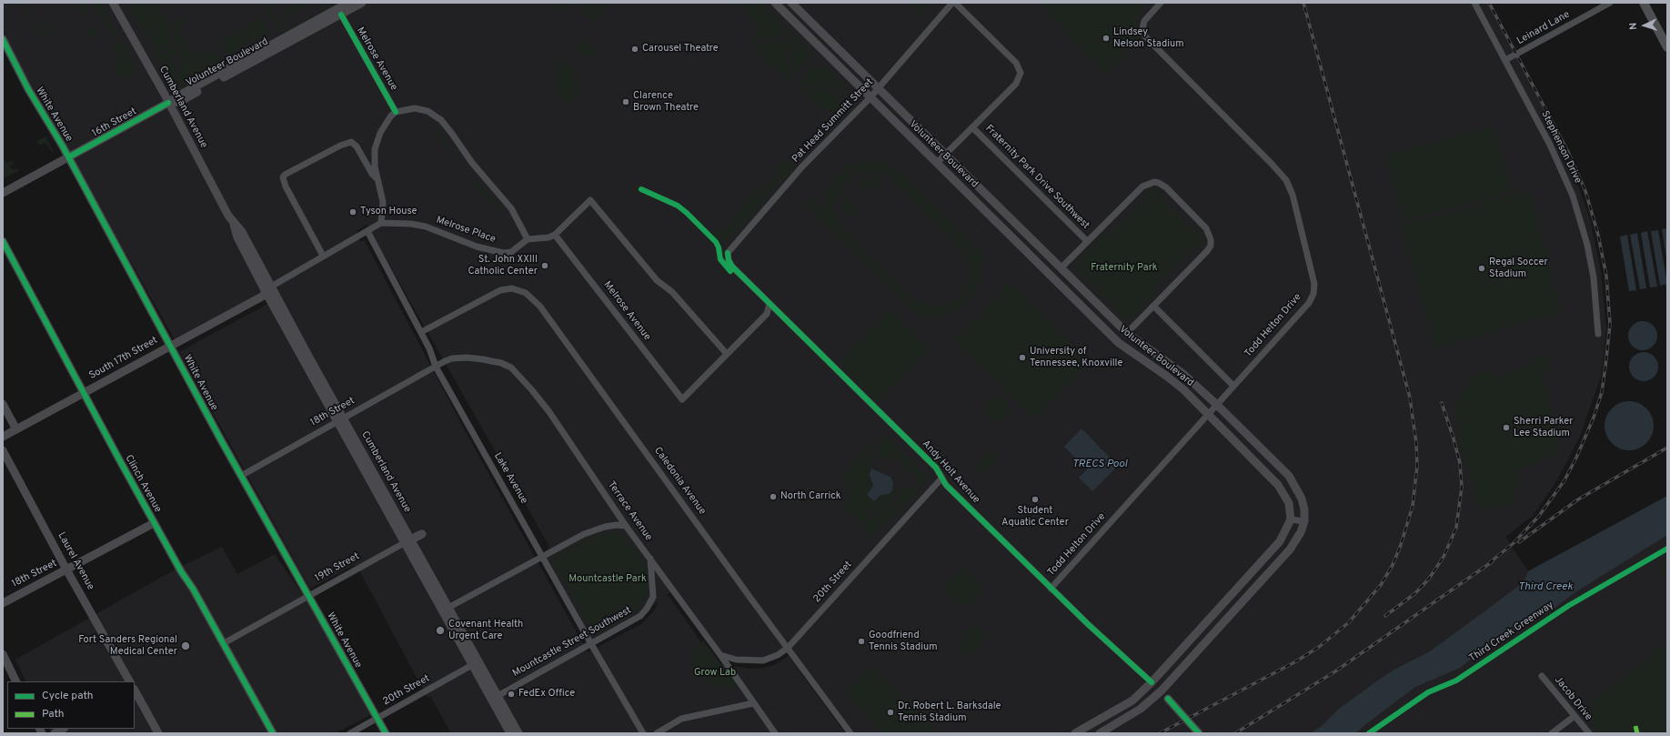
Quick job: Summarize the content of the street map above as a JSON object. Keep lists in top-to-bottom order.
{
  "streets": {
    "street": [
      "Leinard Lane",
      "Melrose Avenue",
      "Volunteer Boulevard",
      "Cumberland Avenue",
      "White Avenue",
      "Pat Head Summitt Street",
      "16th Street",
      "Stephenson Drive",
      "Fraternity Park Drive Southwest",
      "Melrose Place",
      "Todd Helton Drive",
      "South 17th Street",
      "18th Street",
      "Andy Holt Avenue",
      "Lake Avenue",
      "Caledonia Avenue",
      "Clinch Avenue",
      "Terrace Avenue",
      "Laurel Avenue",
      "19th Street",
      "20th Street",
      "Mountcastle Street Southwest",
      "Jacob Drive"
    ],
    "cycle path": ["Third Creek Greenway"]
  },
  "crossings": [
    ["Leinard Lane", "Stephenson Drive"],
    ["Melrose Avenue", "Volunteer Boulevard"],
    ["Volunteer Boulevard", "Cumberland Avenue"],
    ["Volunteer Boulevard", "Pat Head Summitt Street"],
    ["Volunteer Boulevard", "16th Street"],
    ["Volunteer Boulevard", "Fraternity Park Drive Southwest"],
    ["Volunteer Boulevard", "Todd Helton Drive"],
    ["Cumberland Avenue", "16th Street"],
    ["Cumberland Avenue", "South 17th Street"],
    ["Cumberland Avenue", "18th Street"],
    ["Cumberland Avenue", "19th Street"],
    ["Cumberland Avenue", "20th Street"],
    ["Cumberland Avenue", "Mountcastle Street Southwest"],
    ["White Avenue", "16th Street"],
    ["White Avenue", "South 17th Street"],
    ["White Avenue", "18th Street"],
    ["White Avenue", "19th Street"],
    ["White Avenue", "20th Street"],
    ["Pat Head Summitt Street", "Fraternity Park Drive Southwest"],
    ["Pat Head Summitt Street", "Andy Holt Avenue"],
    ["Todd Helton Drive", "Andy Holt Avenue"],
    ["South 17th Street", "Clinch Avenue"],
    ["18th Street", "Lake Avenue"],
    ["18th Street", "Clinch Avenue"],
    ["18th Street", "Terrace Avenue"],
    ["18th Street", "Laurel Avenue"],
    ["Andy Holt Avenue", "20th Street"],
    ["Lake Avenue", "Caledonia Avenue"],
    ["Lake Avenue", "Terrace Avenue"],
    ["Lake Avenue", "Mountcastle Street Southwest"],
    ["Caledonia Avenue", "20th Street"],
    ["Clinch Avenue", "19th Street"],
    ["Terrace Avenue", "20th Street"],
    ["Terrace Avenue", "Mountcastle Street Southwest"]
  ],
  "water": ["TRECS Pool", "Third Creek"],
  "parks": ["Fraternity Park", "Mountcastle Park", "Grow Lab"],
  "places": [
    "Lindsey Nelson Stadium",
    "Carousel Theatre",
    "Clarence Brown Theatre",
    "Tyson House",
    "St. John XXIII Catholic Center",
    "Regal Soccer Stadium",
    "University of Tennessee, Knoxville",
    "Sherri Parker Lee Stadium",
    "North Carrick",
    "Student Aquatic Center",
    "Covenant Health Urgent Care",
    "Goodfriend Tennis Stadium",
    "Fort Sanders Regional Medical Center",
    "FedEx Office",
    "Dr. Robert L. Barksdale Tennis Stadium"
  ],
  "legend": ["Cycle path", "Path"],
  "north": "left"
}
